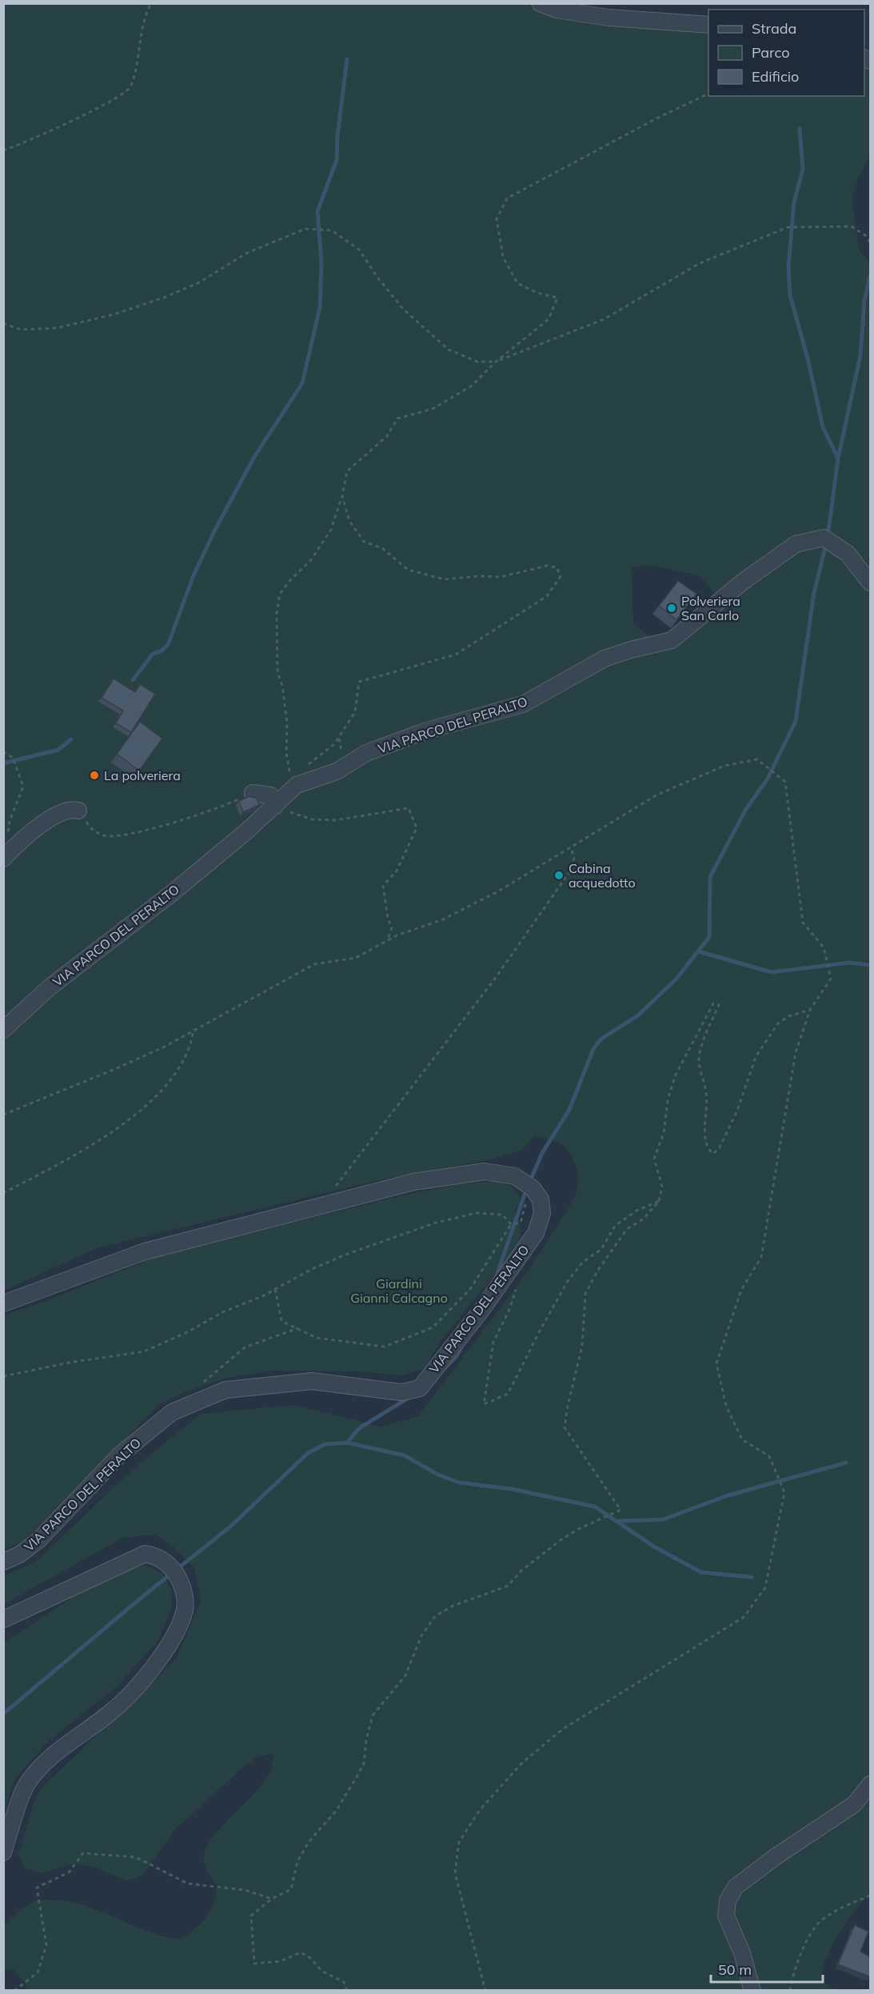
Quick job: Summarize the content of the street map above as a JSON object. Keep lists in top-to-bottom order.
{
  "streets": {
    "street": ["VIA PARCO DEL PERALTO"]
  },
  "parks": ["Giardini Gianni Calcagno"],
  "places": ["Polveriera San Carlo", "La polveriera", "Cabina acquedotto"],
  "legend": ["Strada", "Parco", "Edificio"],
  "scale_bar": "50 m"
}
